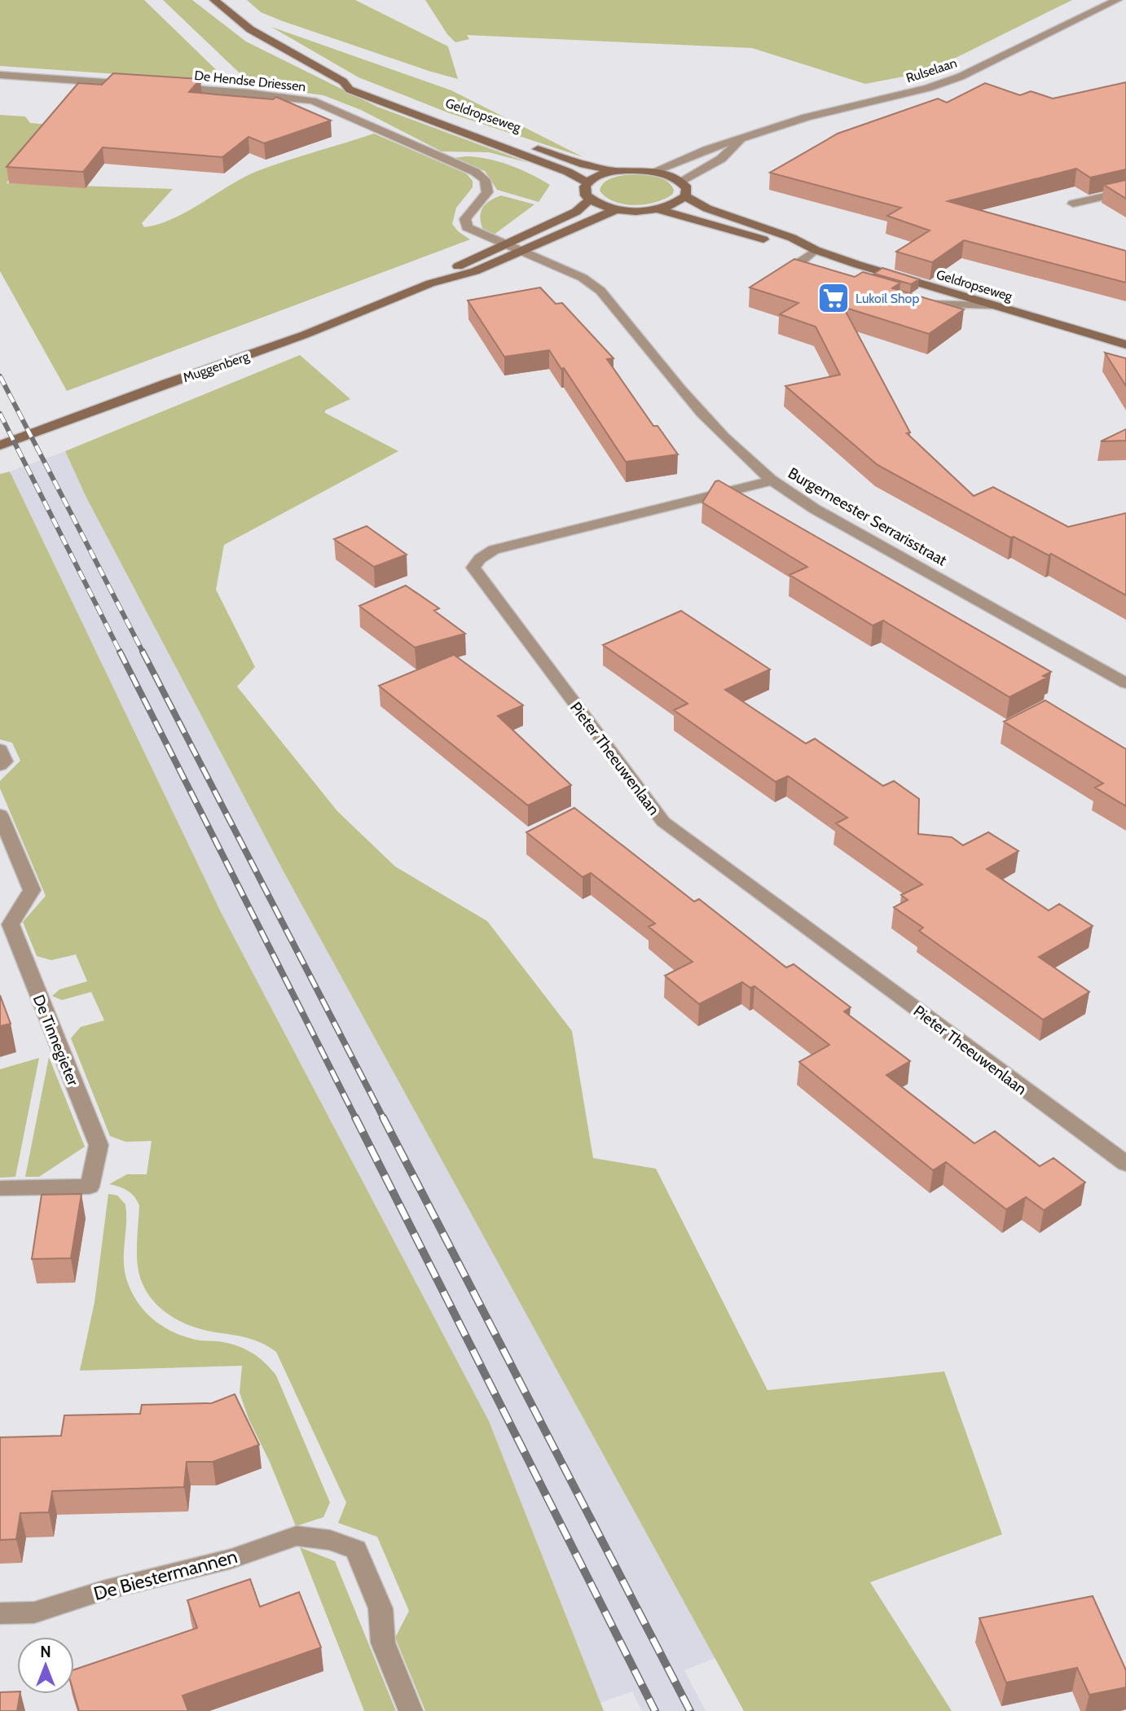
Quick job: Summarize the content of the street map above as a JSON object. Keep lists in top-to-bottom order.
{
  "streets": {
    "main road": ["Geldropseweg", "Muggenberg"],
    "street": [
      "Rulselaan",
      "De Hendse Driessen",
      "Burgemeester Serrarisstraat",
      "Pieter Theeuwenlaan",
      "De Tinnegieter",
      "De Biestermannen"
    ]
  },
  "crossings": [
    ["De Hendse Driessen", "Muggenberg"],
    ["De Hendse Driessen", "Burgemeester Serrarisstraat"],
    ["Muggenberg", "Burgemeester Serrarisstraat"],
    ["Burgemeester Serrarisstraat", "Pieter Theeuwenlaan"]
  ],
  "places": {
    "supermarket": ["Lukoil Shop"]
  },
  "north": "top"
}
